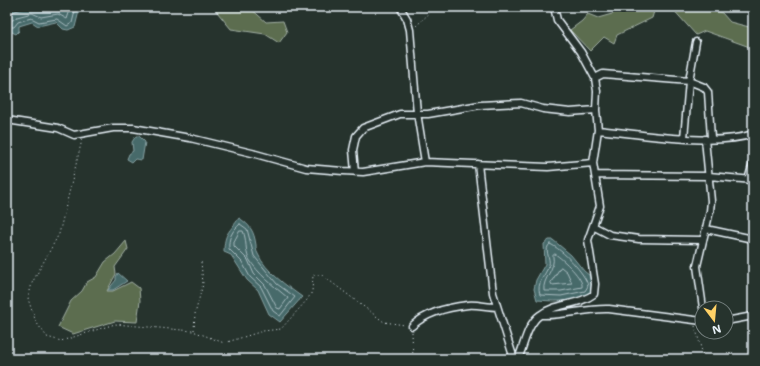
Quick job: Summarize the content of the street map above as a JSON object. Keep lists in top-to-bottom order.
{
  "north": "bottom"
}
